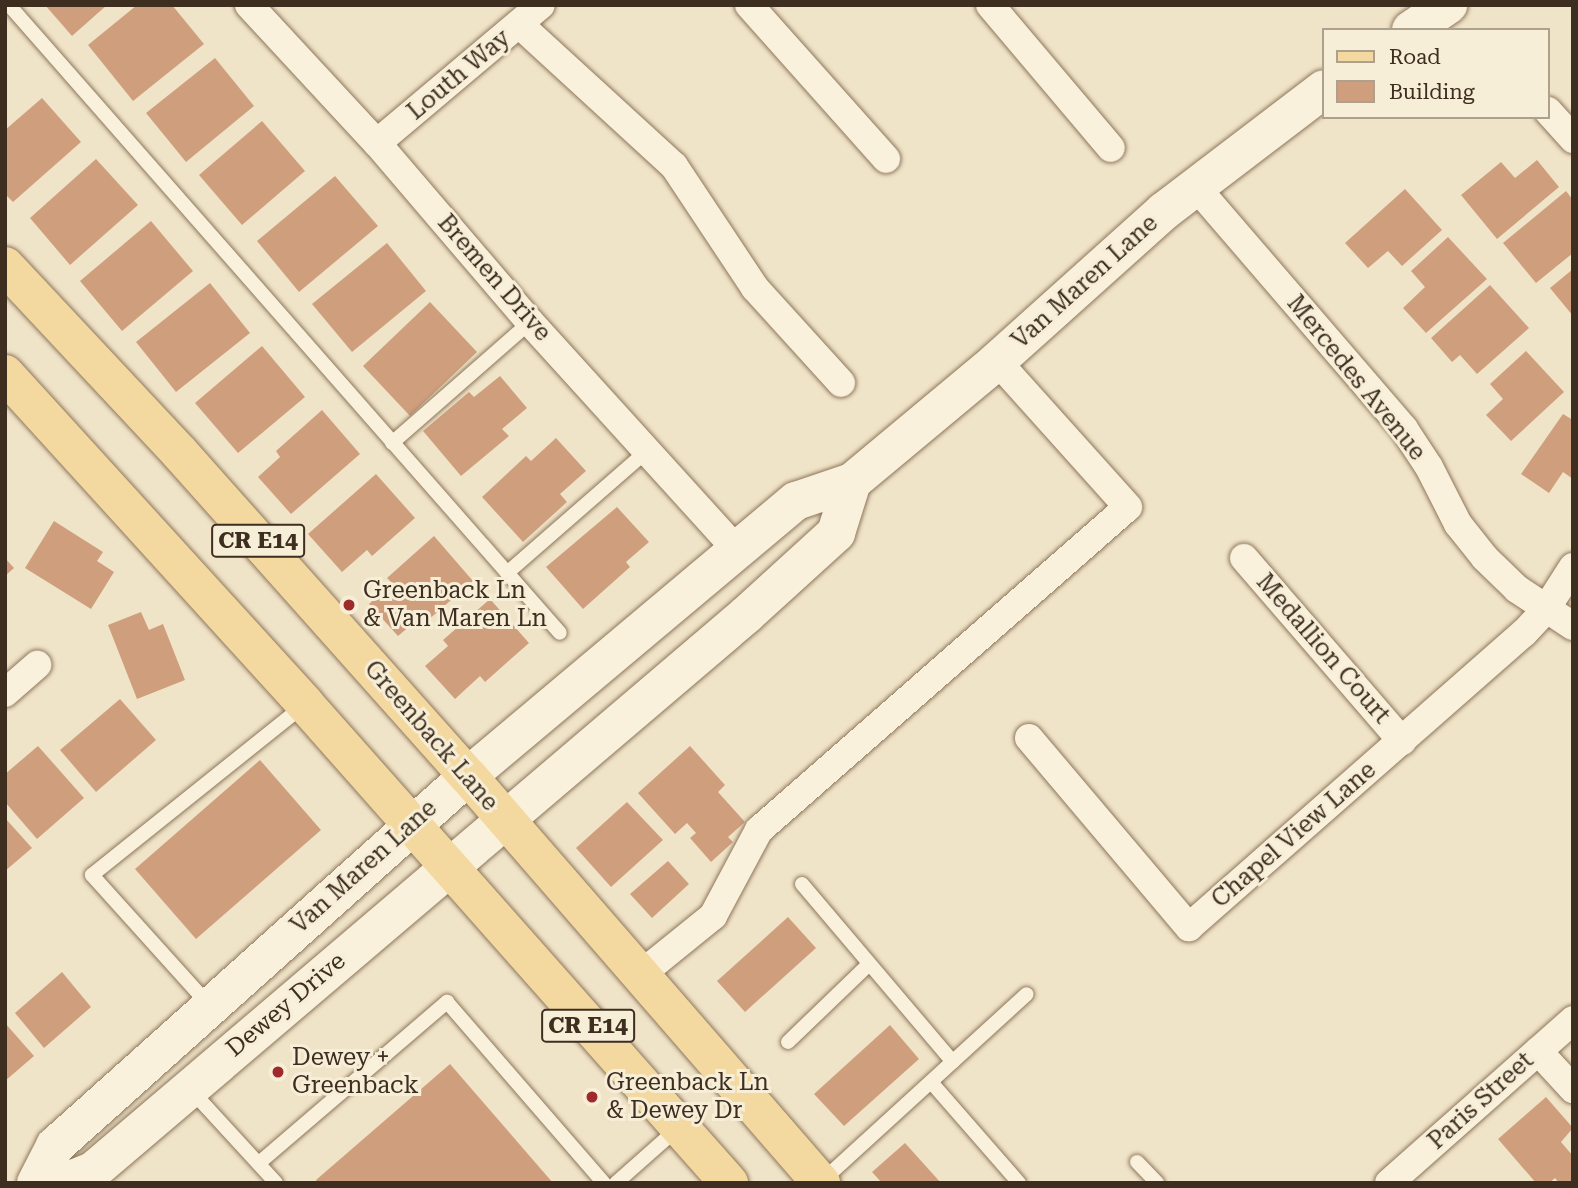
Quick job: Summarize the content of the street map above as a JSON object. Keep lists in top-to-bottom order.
{
  "streets": {
    "main road": [
      "Van Maren Lane",
      "CR E14",
      "Greenback Lane",
      "Dewey Drive"
    ],
    "street": [
      "Louth Way",
      "Bremen Drive",
      "Mercedes Avenue",
      "Medallion Court",
      "Chapel View Lane",
      "Paris Street"
    ]
  },
  "crossings": [
    ["Louth Way", "Bremen Drive"],
    ["Bremen Drive", "Van Maren Lane"],
    ["Van Maren Lane", "Mercedes Avenue"],
    ["Van Maren Lane", "CR E14"],
    ["Van Maren Lane", "Greenback Lane"],
    ["Mercedes Avenue", "Chapel View Lane"],
    ["CR E14", "Dewey Drive"],
    ["Medallion Court", "Chapel View Lane"],
    ["Greenback Lane", "Dewey Drive"]
  ],
  "places": ["Greenback Ln & Van Maren Ln", "Dewey + Greenback", "Greenback Ln & Dewey Dr"],
  "legend": ["Road", "Building"]
}
